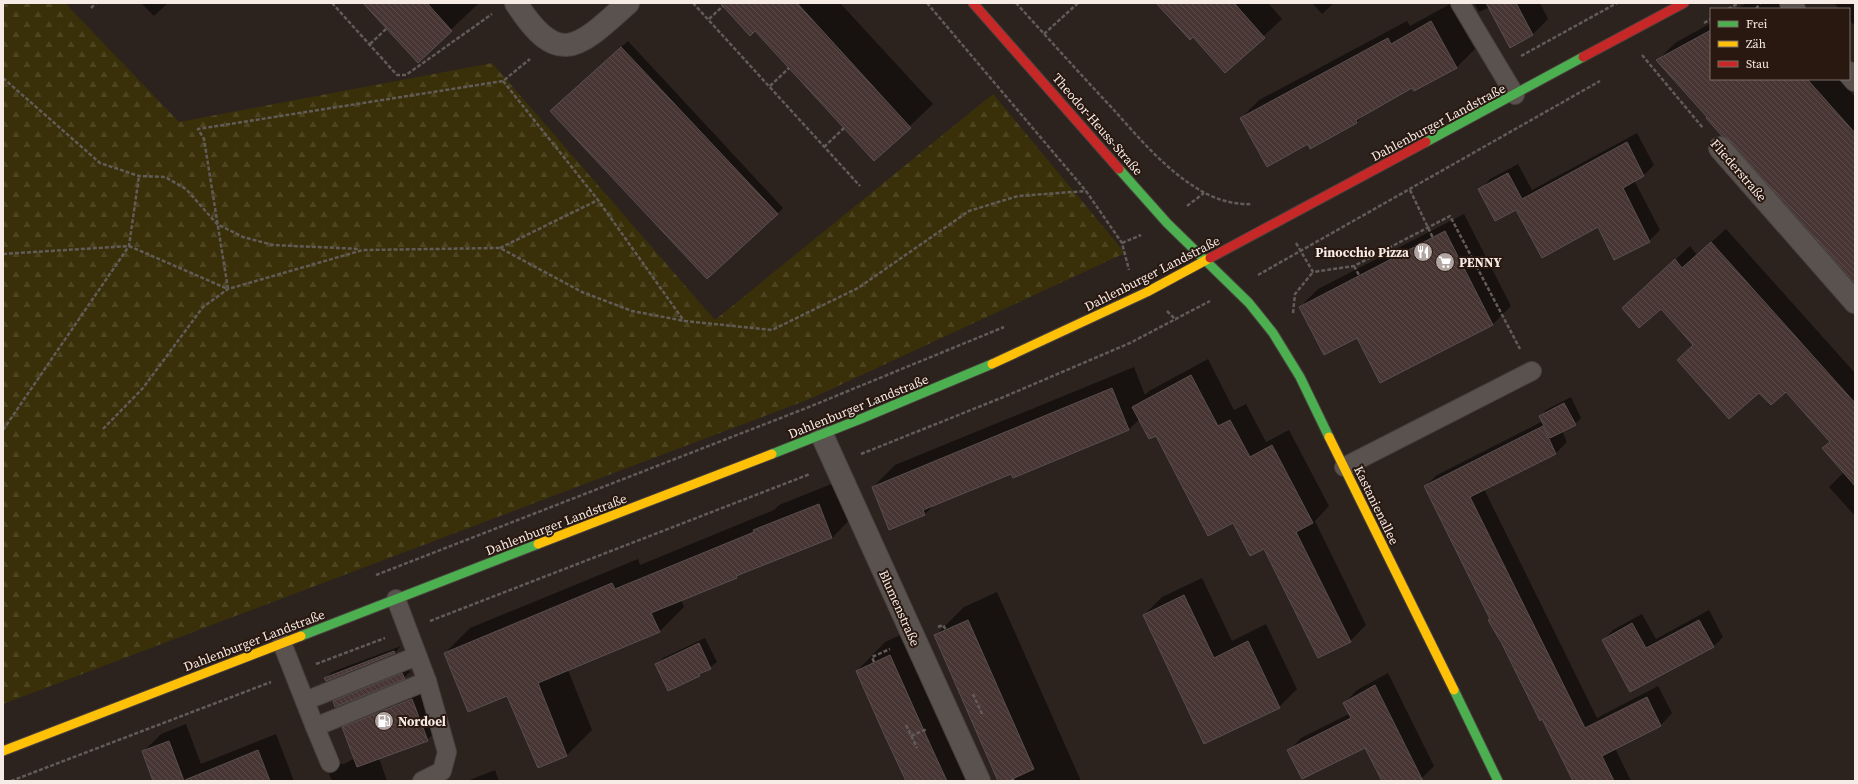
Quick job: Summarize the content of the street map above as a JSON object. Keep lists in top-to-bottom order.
{
  "streets": {
    "main road": ["Dahlenburger Landstraße", "Theodor-Heuss-Straße", "Kastanienallee"],
    "street": ["Fliederstraße", "Blumenstraße"]
  },
  "crossings": [
    ["Dahlenburger Landstraße", "Theodor-Heuss-Straße"],
    ["Dahlenburger Landstraße", "Fliederstraße"],
    ["Dahlenburger Landstraße", "Kastanienallee"],
    ["Dahlenburger Landstraße", "Blumenstraße"],
    ["Theodor-Heuss-Straße", "Kastanienallee"]
  ],
  "places": {
    "restaurant": ["Pinocchio Pizza"],
    "supermarket": ["PENNY"],
    "fuel station": ["Nordoel"]
  },
  "legend": ["Frei", "Zäh", "Stau"]
}
